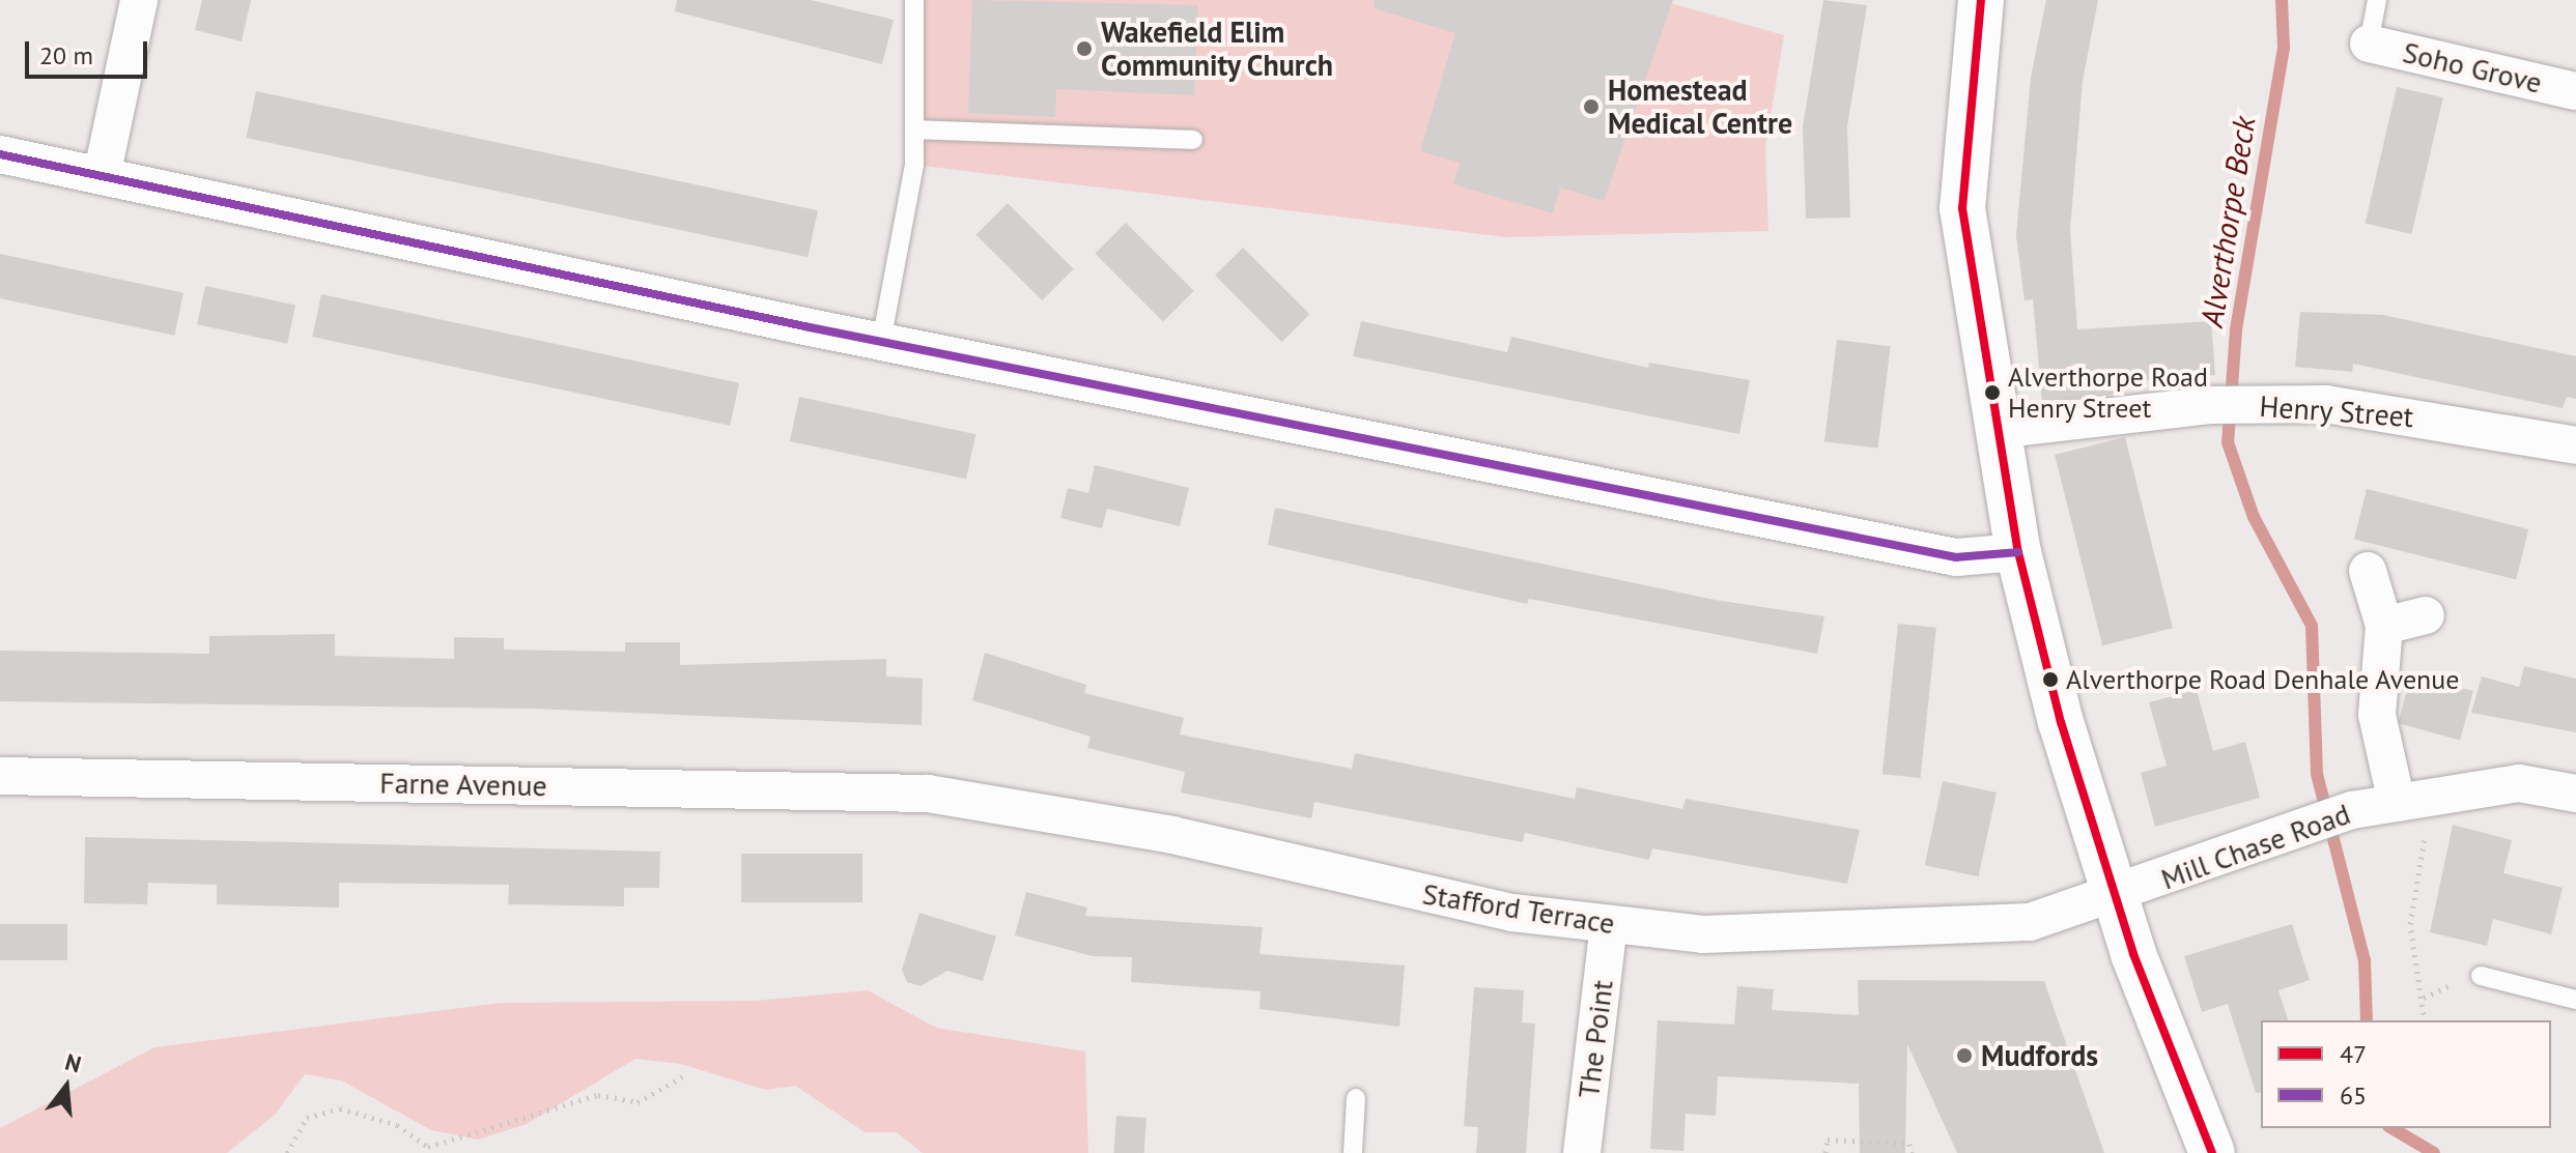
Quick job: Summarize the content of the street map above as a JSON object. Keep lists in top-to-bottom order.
{
  "streets": {
    "street": [
      "Soho Grove",
      "Henry Street",
      "Farne Avenue",
      "Mill Chase Road",
      "Stafford Terrace",
      "The Point"
    ]
  },
  "crossings": [
    ["Farne Avenue", "Stafford Terrace"],
    ["Mill Chase Road", "Stafford Terrace"],
    ["Stafford Terrace", "The Point"]
  ],
  "water": ["Alverthorpe Beck"],
  "places": [
    "Wakefield Elim Community Church",
    "Homestead Medical Centre",
    "Alverthorpe Road Henry Street",
    "Alverthorpe Road Denhale Avenue",
    "Mudfords"
  ],
  "lines": ["transit line 47", "transit line 65"],
  "legend": ["47", "65"],
  "scale_bar": "20 m",
  "north": "top"
}
